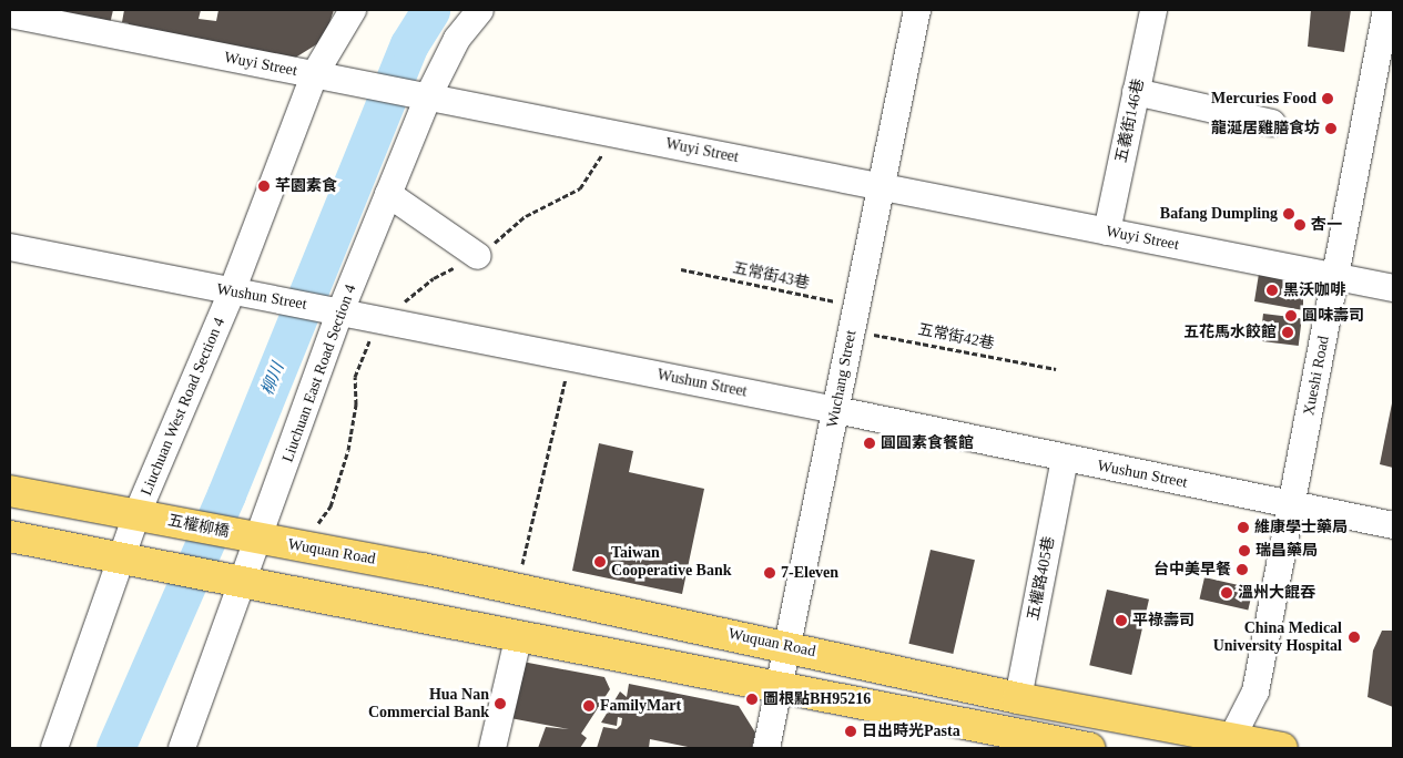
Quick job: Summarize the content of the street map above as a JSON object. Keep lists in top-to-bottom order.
{
  "streets": {
    "main road": ["五權柳橋", "Wuquan Road"],
    "street": [
      "Wuyi Street",
      "五義街146巷",
      "Wushun Street",
      "Liuchuan East Road Section 4",
      "Xueshi Road",
      "Wuchang Street",
      "Liuchuan West Road Section 4",
      "五權路405巷"
    ],
    "path": ["五常街43巷", "五常街42巷"]
  },
  "crossings": [
    ["Wuyi Street", "五義街146巷"],
    ["Wuyi Street", "Liuchuan East Road Section 4"],
    ["Wuyi Street", "Xueshi Road"],
    ["Wuyi Street", "Wuchang Street"],
    ["Wuyi Street", "Liuchuan West Road Section 4"],
    ["五常街43巷", "五常街42巷"],
    ["五常街43巷", "Wuchang Street"],
    ["Wushun Street", "Liuchuan East Road Section 4"],
    ["Wushun Street", "Xueshi Road"],
    ["Wushun Street", "Wuchang Street"],
    ["Wushun Street", "Liuchuan West Road Section 4"],
    ["Wushun Street", "五權路405巷"],
    ["五常街42巷", "Wuchang Street"],
    ["Liuchuan East Road Section 4", "五權柳橋"],
    ["Liuchuan East Road Section 4", "Wuquan Road"],
    ["Xueshi Road", "Wuquan Road"],
    ["Wuchang Street", "Wuquan Road"],
    ["Liuchuan West Road Section 4", "五權柳橋"],
    ["五權柳橋", "Wuquan Road"],
    ["Wuquan Road", "五權路405巷"]
  ],
  "water": ["柳川"],
  "places": [
    "Mercuries Food",
    "龍涎居雞膳食坊",
    "芊園素食",
    "Bafang Dumpling",
    "杏一",
    "黑沃咖啡",
    "圓味壽司",
    "五花馬水餃館",
    "圓圓素食餐館",
    "維康學士藥局",
    "瑞昌藥局",
    "Taiwan Cooperative Bank",
    "台中美早餐",
    "7-Eleven",
    "溫州大餛吞",
    "平祿壽司",
    "China Medical University Hospital",
    "圖根點BH95216",
    "Hua Nan Commercial Bank",
    "FamilyMart",
    "日出時光Pasta"
  ]
}
